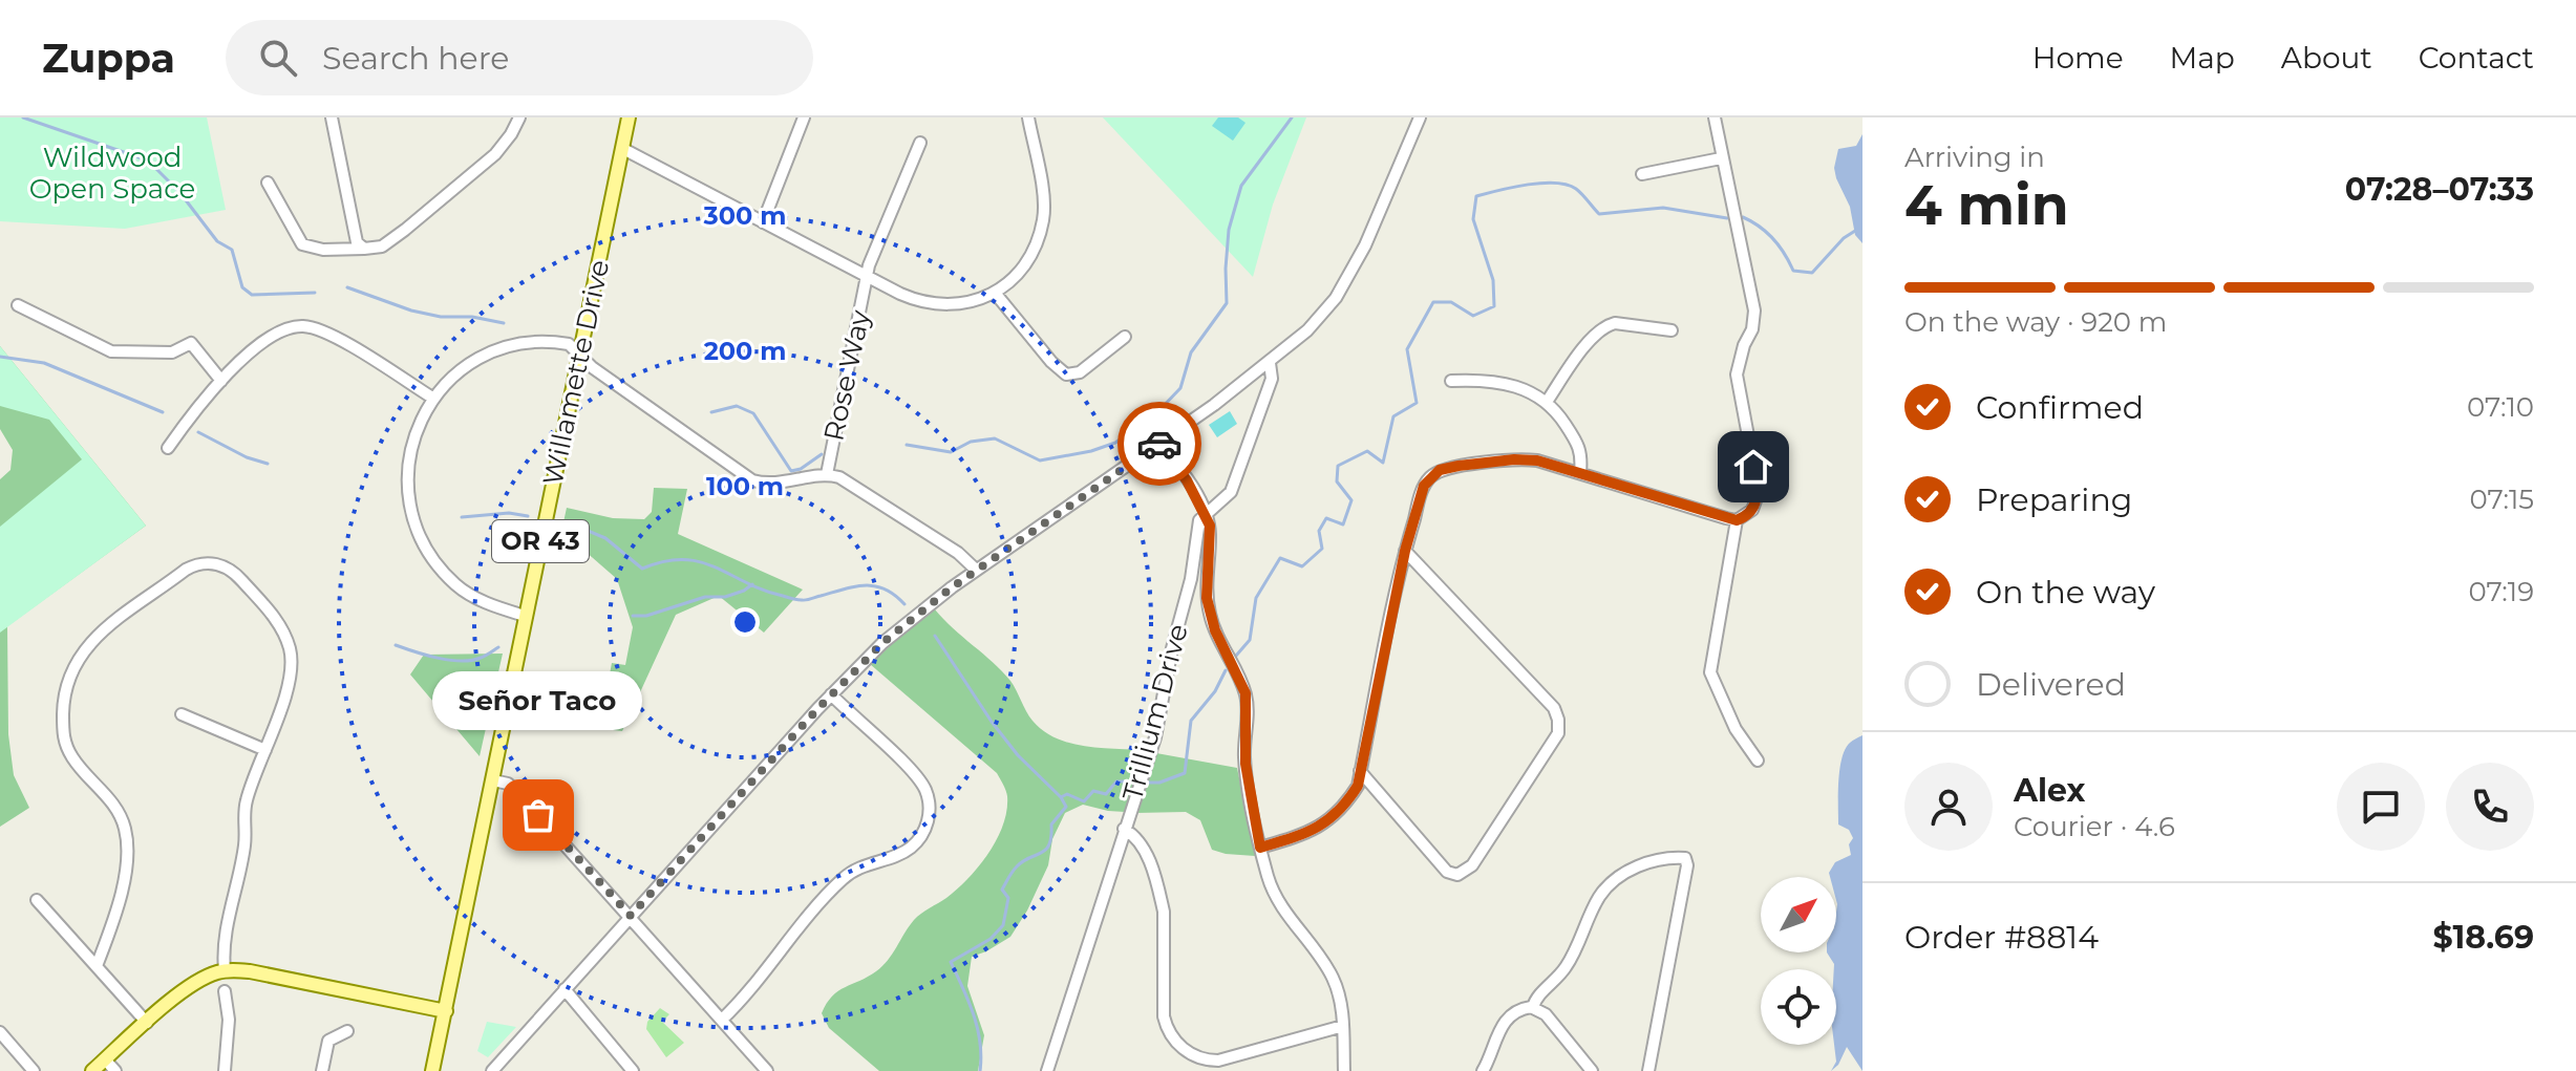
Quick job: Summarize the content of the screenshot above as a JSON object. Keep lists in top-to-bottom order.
{
  "streets": {
    "main road": ["Willamette Drive", "OR 43"],
    "street": ["Rose Way", "Trillium Drive"]
  },
  "parks": ["Wildwood Open Space"],
  "places": ["Señor Taco"],
  "north": "top right",
  "page": {
    "header": "Zuppa",
    "search": "Search here",
    "nav": [
      "Home",
      "Map",
      "About",
      "Contact"
    ],
    "heading": ["4 min", "Arriving in", "07:28–07:33"],
    "panel": [
      "Alex",
      "Courier · 4.6",
      "Order #8814",
      "$18.69"
    ],
    "bar": "On the way · 920 m",
    "list": [
      ["Confirmed", "07:10"],
      ["Preparing", "07:15"],
      ["On the way", "07:19"],
      "Delivered"
    ],
    "bubble": "Señor Taco"
  },
  "rings": ["300 m", "200 m", "100 m"]
}
